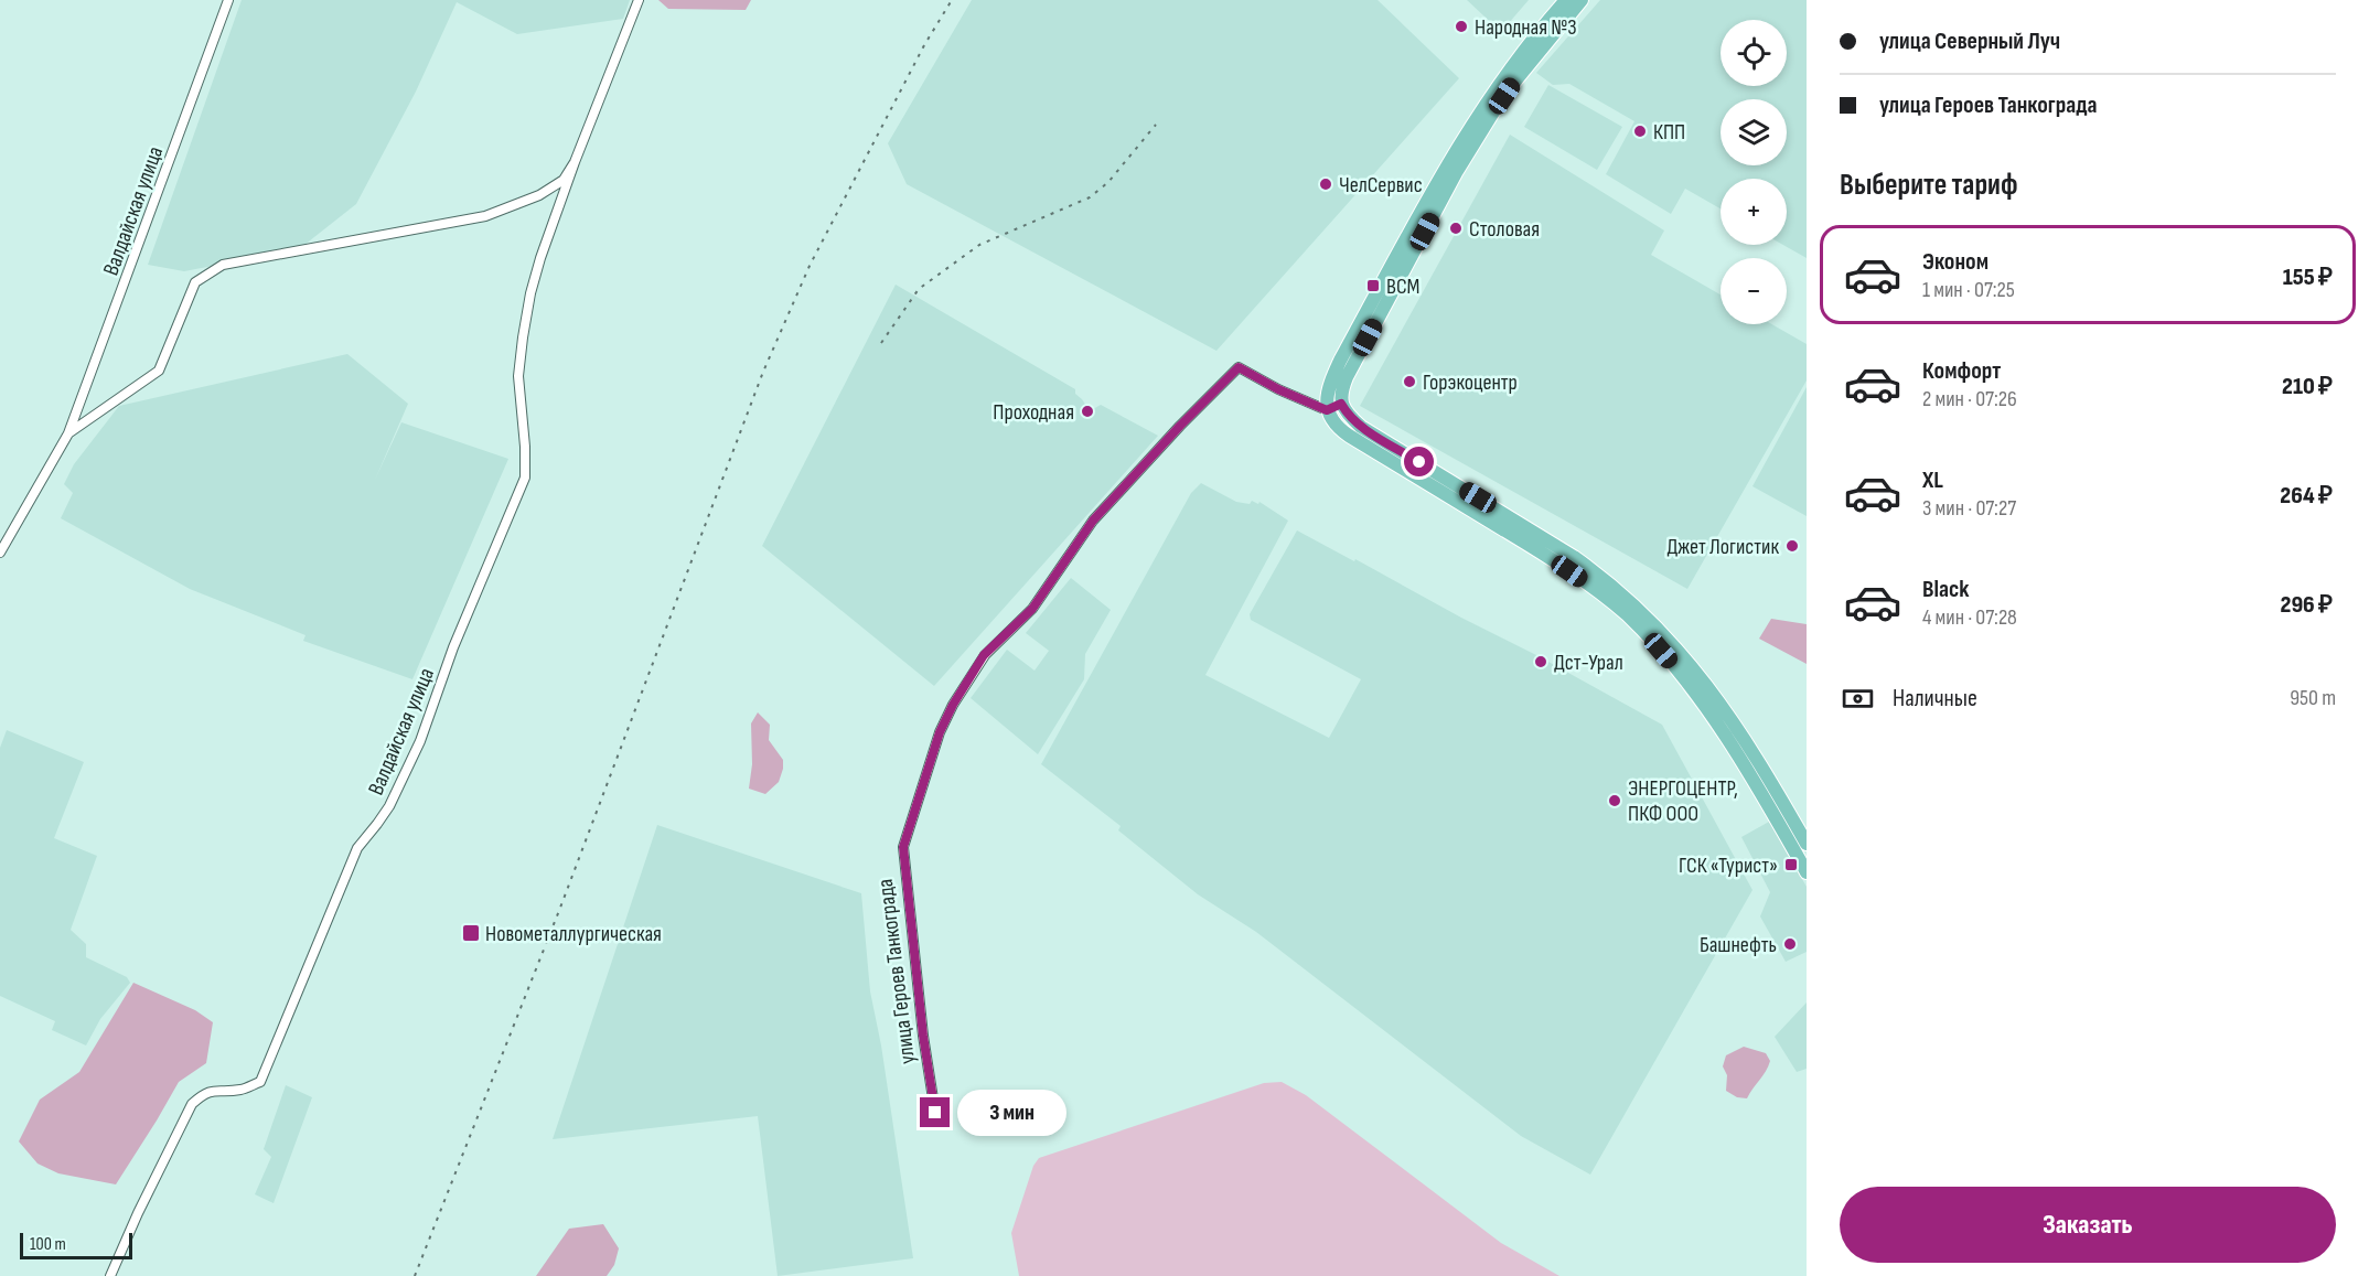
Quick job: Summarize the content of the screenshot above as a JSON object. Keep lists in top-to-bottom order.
{
  "streets": {
    "street": ["Валдайская улица", "улица Героев Танкограда"]
  },
  "places": {
    "other": [
      "Народная №3",
      "КПП",
      "ЧелСервис",
      "Столовая",
      "Горэкоцентр",
      "Проходная",
      "Джет Логистик",
      "Дст-Урал",
      "ЭНЕРГОЦЕНТР, ПКФ ООО",
      "Башнефть"
    ],
    "transit": ["ВСМ", "ГСК «Турист»", "Новометаллургическая"]
  },
  "scale_bar": "100 m",
  "page": {
    "banner": ["улица Северный Луч", "улица Героев Танкограда"],
    "map_buttons": ["+", "−"],
    "heading": "Выберите тариф",
    "list": [
      {
        "name": "Эконом",
        "note": "1 мин · 07:25",
        "value": "155 ₽"
      },
      {
        "name": "Комфорт",
        "note": "2 мин · 07:26",
        "value": "210 ₽"
      },
      {
        "name": "XL",
        "note": "3 мин · 07:27",
        "value": "264 ₽"
      },
      {
        "name": "Black",
        "note": "4 мин · 07:28",
        "value": "296 ₽"
      }
    ],
    "pay": ["Наличные", "950 m"],
    "bubble": "3 мин",
    "buttons": "Заказать",
    "scale": "100 m"
  }
}
